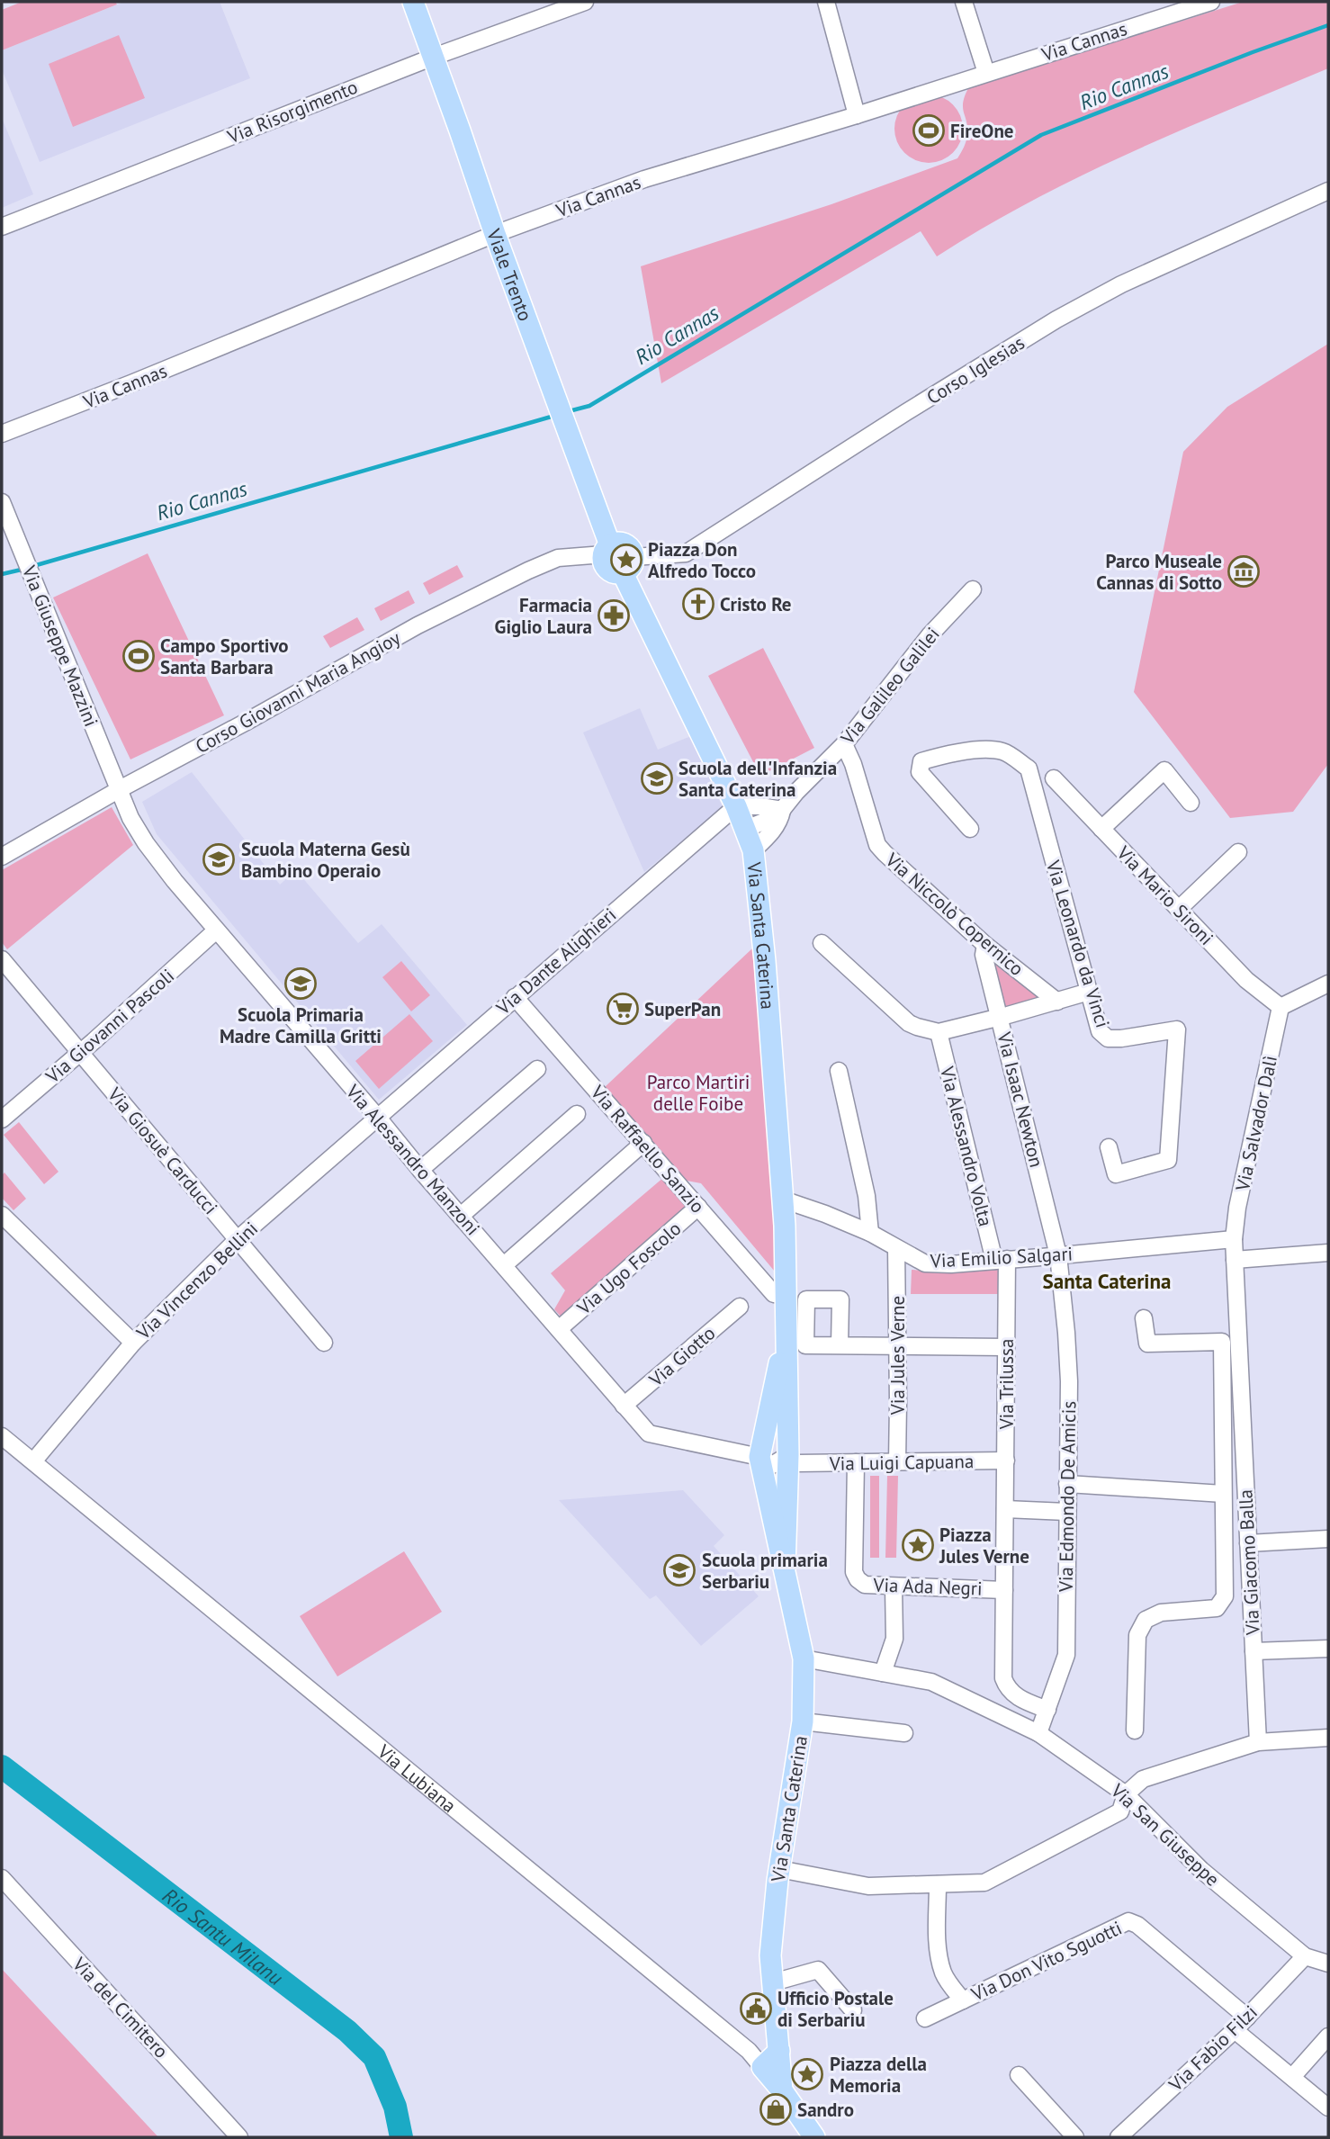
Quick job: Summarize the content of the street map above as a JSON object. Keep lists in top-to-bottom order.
{
  "streets": {
    "main road": ["Viale Trento", "Via Santa Caterina", "Via Lubiana"],
    "street": [
      "Via Cannas",
      "Via Risorgimento",
      "Corso Iglesias",
      "Via Giuseppe Mazzini",
      "Via Galileo Galilei",
      "Corso Giovanni Maria Angioy",
      "Via Mario Sironi",
      "Via Niccolò Copernico",
      "Via Leonardo da Vinci",
      "Via Dante Alighieri",
      "Via Giovanni Pascoli",
      "Via Isaac Newton",
      "Via Salvador Dalì",
      "Via Alessandro Volta",
      "Via Raffaello Sanzio",
      "Via Giosuè Carducci",
      "Via Alessandro Manzoni",
      "Via Emilio Salgari",
      "Via Ugo Foscolo",
      "Via Vincenzo Bellini",
      "Via Jules Verne",
      "Via Giotto",
      "Via Trilussa",
      "Via Luigi Capuana",
      "Via Edmondo De Amicis",
      "Via Giacomo Balla",
      "Via Ada Negri",
      "Via San Giuseppe",
      "Via Don Vito Sguotti",
      "Via del Cimitero",
      "Via Fabio Filzi"
    ]
  },
  "crossings": [
    ["Via Cannas", "Viale Trento"],
    ["Via Risorgimento", "Viale Trento"],
    ["Viale Trento", "Corso Giovanni Maria Angioy"],
    ["Corso Iglesias", "Via Santa Caterina"],
    ["Via Giuseppe Mazzini", "Corso Giovanni Maria Angioy"],
    ["Via Giuseppe Mazzini", "Via Alessandro Manzoni"],
    ["Via Galileo Galilei", "Via Niccolò Copernico"],
    ["Via Galileo Galilei", "Via Santa Caterina"],
    ["Corso Giovanni Maria Angioy", "Via Alessandro Manzoni"],
    ["Via Mario Sironi", "Via Salvador Dalì"],
    ["Via Niccolò Copernico", "Via Isaac Newton"],
    ["Via Santa Caterina", "Via Dante Alighieri"],
    ["Via Santa Caterina", "Via Raffaello Sanzio"],
    ["Via Santa Caterina", "Via Alessandro Manzoni"],
    ["Via Santa Caterina", "Via Emilio Salgari"],
    ["Via Santa Caterina", "Via Luigi Capuana"],
    ["Via Santa Caterina", "Via Lubiana"],
    ["Via Santa Caterina", "Via San Giuseppe"],
    ["Via Dante Alighieri", "Via Raffaello Sanzio"],
    ["Via Dante Alighieri", "Via Alessandro Manzoni"],
    ["Via Dante Alighieri", "Via Vincenzo Bellini"],
    ["Via Giovanni Pascoli", "Via Giosuè Carducci"],
    ["Via Giovanni Pascoli", "Via Alessandro Manzoni"],
    ["Via Isaac Newton", "Via Emilio Salgari"],
    ["Via Isaac Newton", "Via Edmondo De Amicis"],
    ["Via Salvador Dalì", "Via Emilio Salgari"],
    ["Via Salvador Dalì", "Via Giacomo Balla"],
    ["Via Alessandro Volta", "Via Emilio Salgari"],
    ["Via Alessandro Volta", "Via Trilussa"],
    ["Via Raffaello Sanzio", "Via Ugo Foscolo"],
    ["Via Giosuè Carducci", "Via Vincenzo Bellini"],
    ["Via Alessandro Manzoni", "Via Ugo Foscolo"],
    ["Via Alessandro Manzoni", "Via Vincenzo Bellini"],
    ["Via Alessandro Manzoni", "Via Giotto"],
    ["Via Emilio Salgari", "Via Jules Verne"],
    ["Via Emilio Salgari", "Via Trilussa"],
    ["Via Emilio Salgari", "Via Edmondo De Amicis"],
    ["Via Emilio Salgari", "Via Giacomo Balla"],
    ["Via Vincenzo Bellini", "Via Lubiana"],
    ["Via Jules Verne", "Via Luigi Capuana"],
    ["Via Trilussa", "Via Luigi Capuana"],
    ["Via Trilussa", "Via Edmondo De Amicis"],
    ["Via Trilussa", "Via Ada Negri"],
    ["Via Luigi Capuana", "Via Ada Negri"],
    ["Via Edmondo De Amicis", "Via San Giuseppe"],
    ["Via San Giuseppe", "Via Fabio Filzi"],
    ["Via Don Vito Sguotti", "Via Fabio Filzi"]
  ],
  "districts": ["Santa Caterina"],
  "water": ["Rio Cannas", "Rio Santu Milanu"],
  "parks": ["Parco Martiri delle Foibe"],
  "places": {
    "sports": ["FireOne", "Campo Sportivo Santa Barbara"],
    "place": ["Piazza Don Alfredo Tocco", "Piazza Jules Verne", "Piazza della Memoria"],
    "museum": ["Parco Museale Cannas di Sotto"],
    "church": ["Cristo Re"],
    "pharmacy": ["Farmacia Giglio Laura"],
    "school or university": [
      "Scuola dell'Infanzia Santa Caterina",
      "Scuola Materna Gesù Bambino Operaio",
      "Scuola Primaria Madre Camilla Gritti",
      "Scuola primaria Serbariu"
    ],
    "supermarket": ["SuperPan"],
    "public building": ["Ufficio Postale di Serbariu"],
    "shop": ["Sandro"]
  }
}
